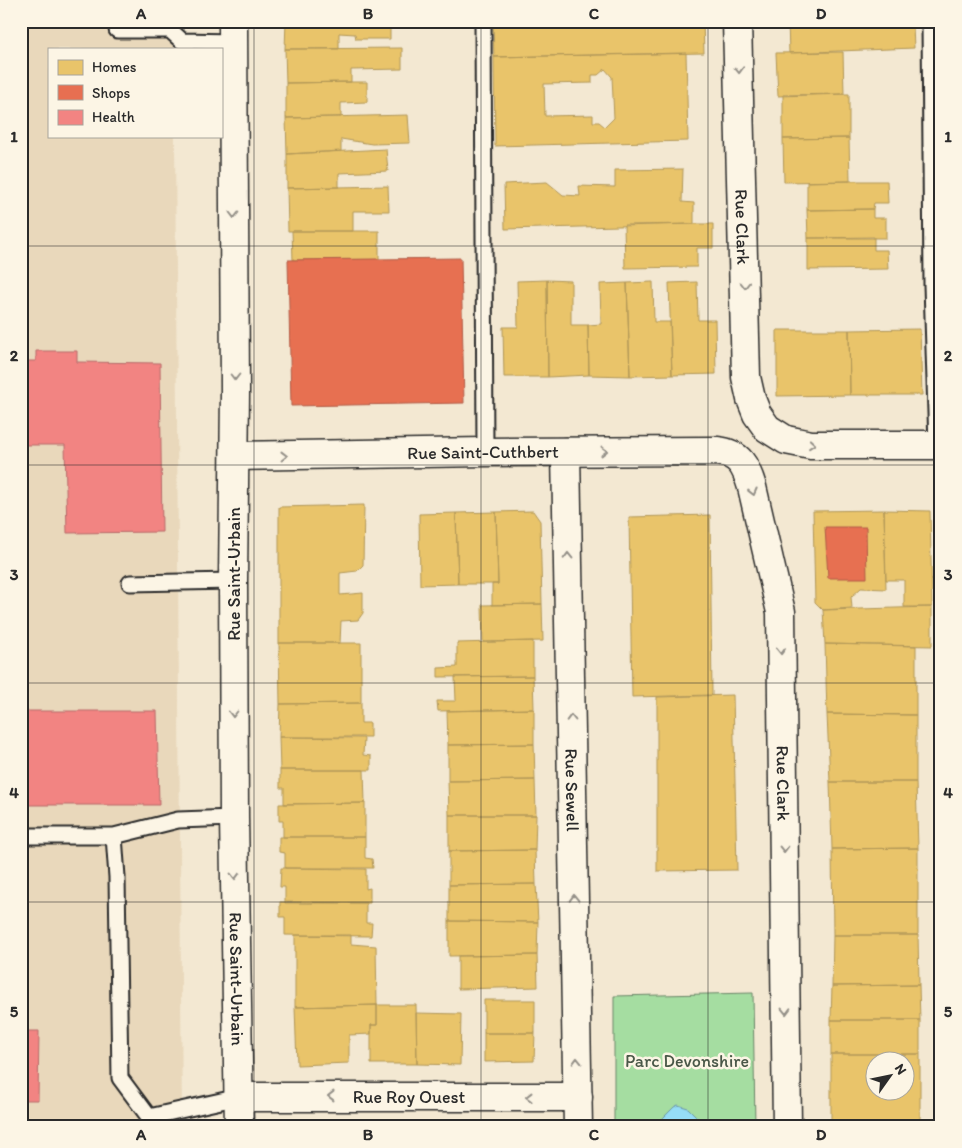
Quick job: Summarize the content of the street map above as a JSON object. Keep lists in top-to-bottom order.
{
  "streets": {
    "street": [
      "Rue Clark",
      "Rue Saint-Cuthbert",
      "Rue Saint-Urbain",
      "Rue Sewell",
      "Rue Roy Ouest"
    ]
  },
  "crossings": [
    ["Rue Clark", "Rue Saint-Cuthbert"],
    ["Rue Saint-Cuthbert", "Rue Saint-Urbain"],
    ["Rue Saint-Cuthbert", "Rue Sewell"],
    ["Rue Saint-Urbain", "Rue Roy Ouest"],
    ["Rue Sewell", "Rue Roy Ouest"]
  ],
  "one_way": [
    "Rue Clark",
    "Rue Saint-Cuthbert",
    "Rue Saint-Urbain",
    "Rue Sewell",
    "Rue Roy Ouest"
  ],
  "parks": ["Parc Devonshire"],
  "legend": ["Homes", "Shops", "Health"],
  "north": "top right",
  "grid": {
    "columns": [
      "A",
      "B",
      "C",
      "D"
    ],
    "rows": [
      "1",
      "2",
      "3",
      "4",
      "5"
    ]
  }
}
